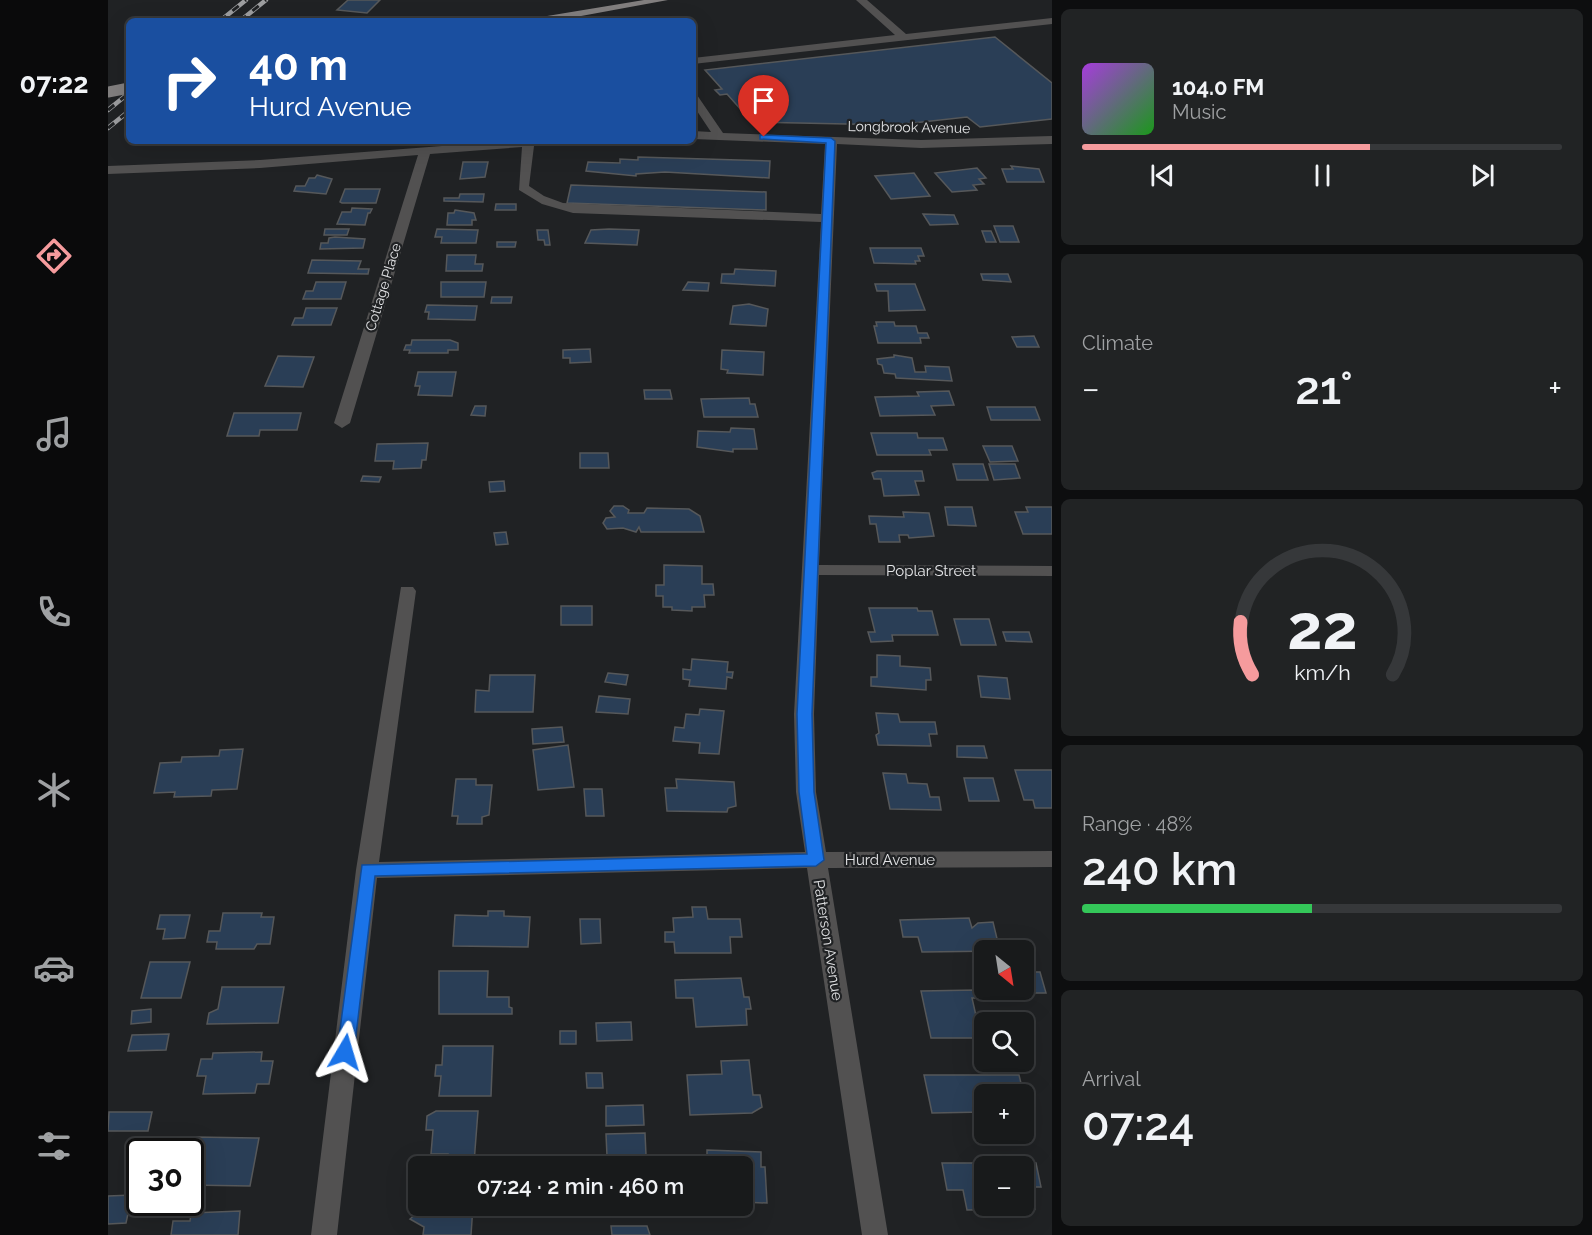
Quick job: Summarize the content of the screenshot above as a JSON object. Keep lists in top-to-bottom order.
{
  "streets": {
    "street": [
      "Longbrook Avenue",
      "Cottage Place",
      "Poplar Street",
      "Hurd Avenue",
      "Patterson Avenue"
    ]
  },
  "crossings": [
    ["Longbrook Avenue", "Patterson Avenue"],
    ["Poplar Street", "Patterson Avenue"],
    ["Hurd Avenue", "Patterson Avenue"]
  ],
  "north": "bottom right",
  "page": {
    "tabs": "07:22",
    "turn": ["40 m", "Hurd Avenue"],
    "song": ["104.0 FM", "Music"],
    "tile": [
      "Climate",
      ["Range · 48%", "240 km"],
      ["Arrival", "07:24"]
    ],
    "heat": ["−", "21°", "+"],
    "map_buttons": ["+", "−"],
    "limit": "30",
    "trip": "07:24 · 2 min · 460 m",
    "gauge": ["22", "km/h"]
  }
}
